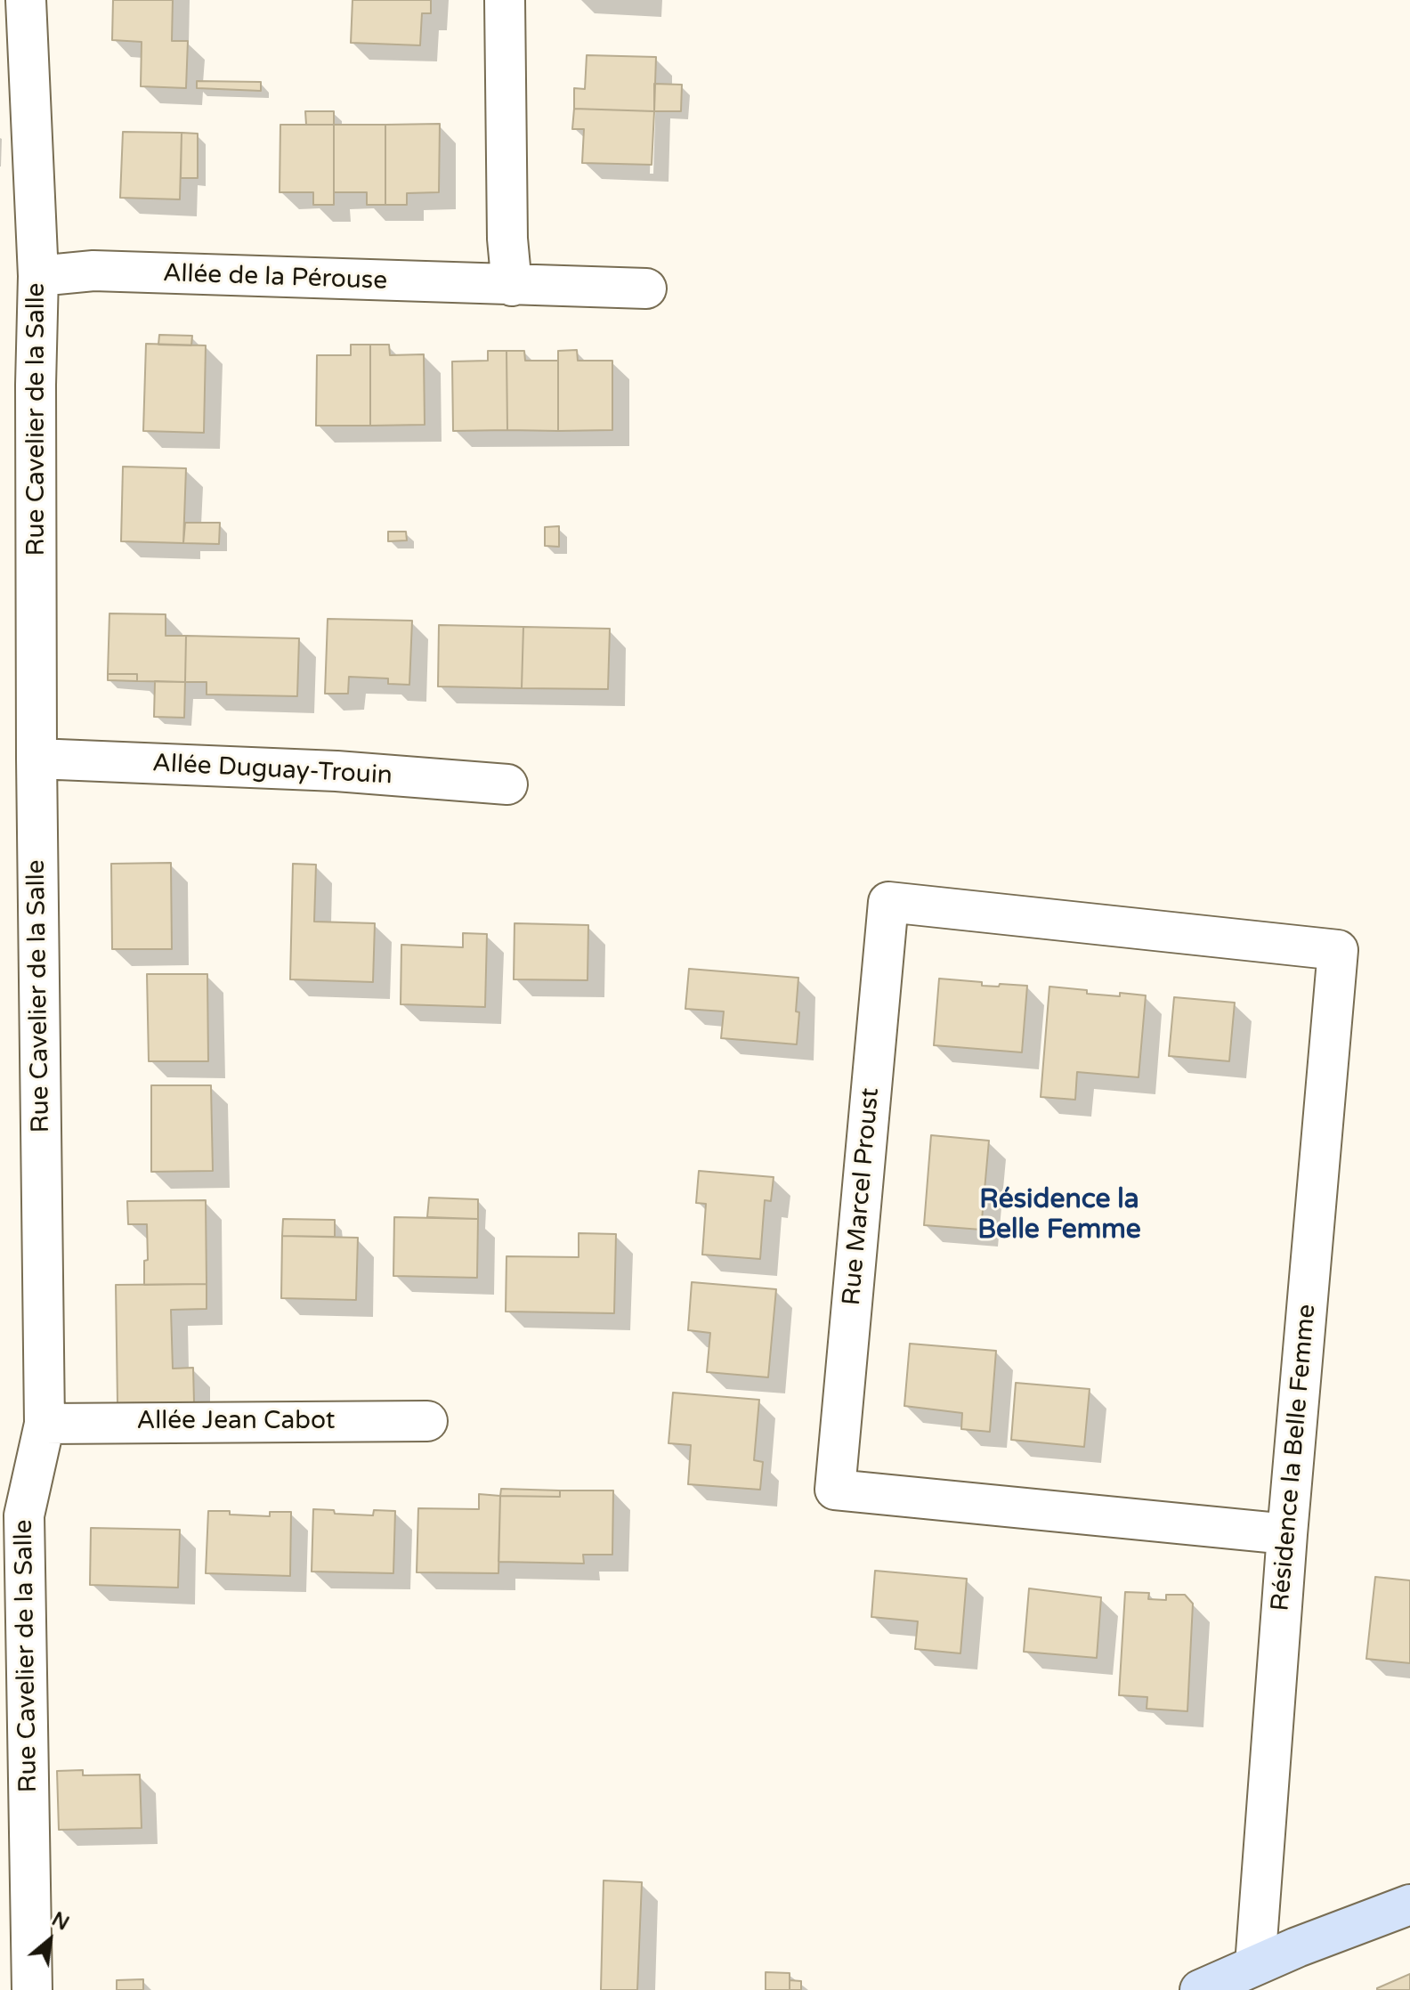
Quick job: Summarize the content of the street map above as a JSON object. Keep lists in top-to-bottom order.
{
  "streets": {
    "street": [
      "Allée de la Pérouse",
      "Rue Cavelier de la Salle",
      "Allée Duguay-Trouin",
      "Rue Marcel Proust",
      "Allée Jean Cabot",
      "Résidence la Belle Femme"
    ]
  },
  "crossings": [
    ["Allée de la Pérouse", "Rue Cavelier de la Salle"],
    ["Rue Cavelier de la Salle", "Allée Duguay-Trouin"],
    ["Rue Cavelier de la Salle", "Allée Jean Cabot"],
    ["Rue Marcel Proust", "Résidence la Belle Femme"]
  ],
  "districts": ["Résidence la Belle Femme"],
  "north": "top right"
}
